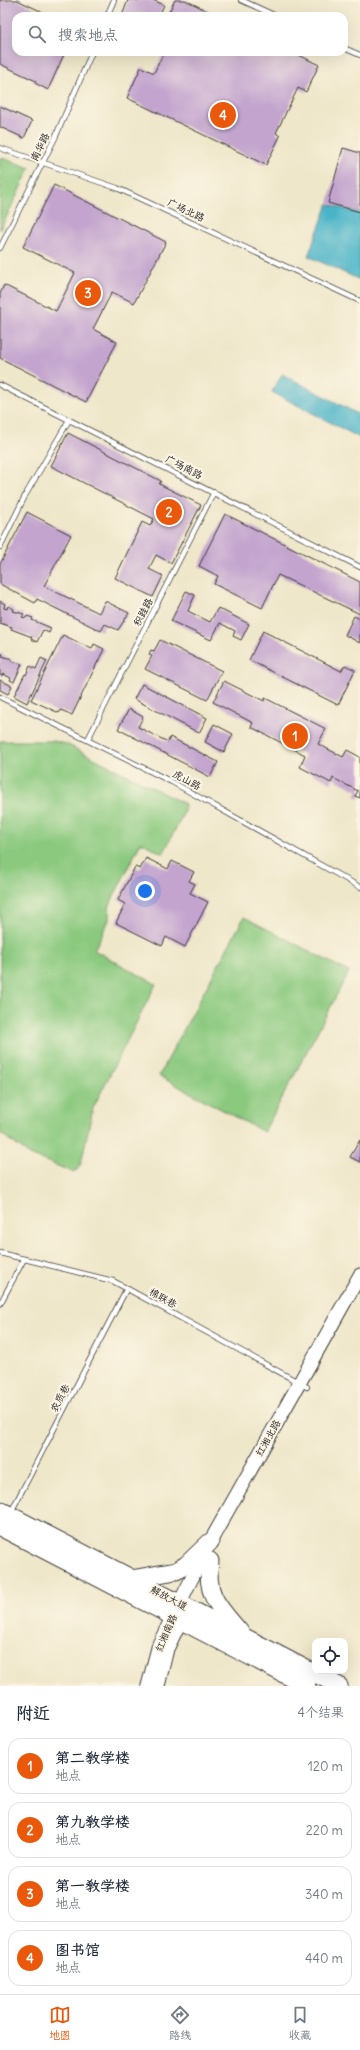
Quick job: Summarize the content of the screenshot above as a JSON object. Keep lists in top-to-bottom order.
{
  "streets": {
    "highway": ["解放大道"],
    "main road": ["红湘北路", "红湘南路"],
    "lane": [
      "南华路",
      "广场北路",
      "广场南路",
      "积跬路",
      "虎山路",
      "棉联巷",
      "农质巷"
    ]
  },
  "crossings": [
    ["南华路", "广场北路"],
    ["广场南路", "积跬路"],
    ["积跬路", "虎山路"],
    ["棉联巷", "农质巷"],
    ["棉联巷", "红湘北路"],
    ["农质巷", "解放大道"],
    ["红湘北路", "解放大道"],
    ["红湘北路", "红湘南路"],
    ["解放大道", "红湘南路"]
  ],
  "page": {
    "search": "搜索地点",
    "pins": [
      "4",
      "3",
      "2",
      "1"
    ],
    "heading": ["附近", "4个结果"],
    "list": [
      {
        "mark": "1",
        "name": "第二教学楼",
        "note": "地点",
        "value": "120 m"
      },
      {
        "mark": "2",
        "name": "第九教学楼",
        "note": "地点",
        "value": "220 m"
      },
      {
        "mark": "3",
        "name": "第一教学楼",
        "note": "地点",
        "value": "340 m"
      },
      {
        "mark": "4",
        "name": "图书馆",
        "note": "地点",
        "value": "440 m"
      }
    ],
    "nav": ["地图", "路线", "收藏"]
  }
}
